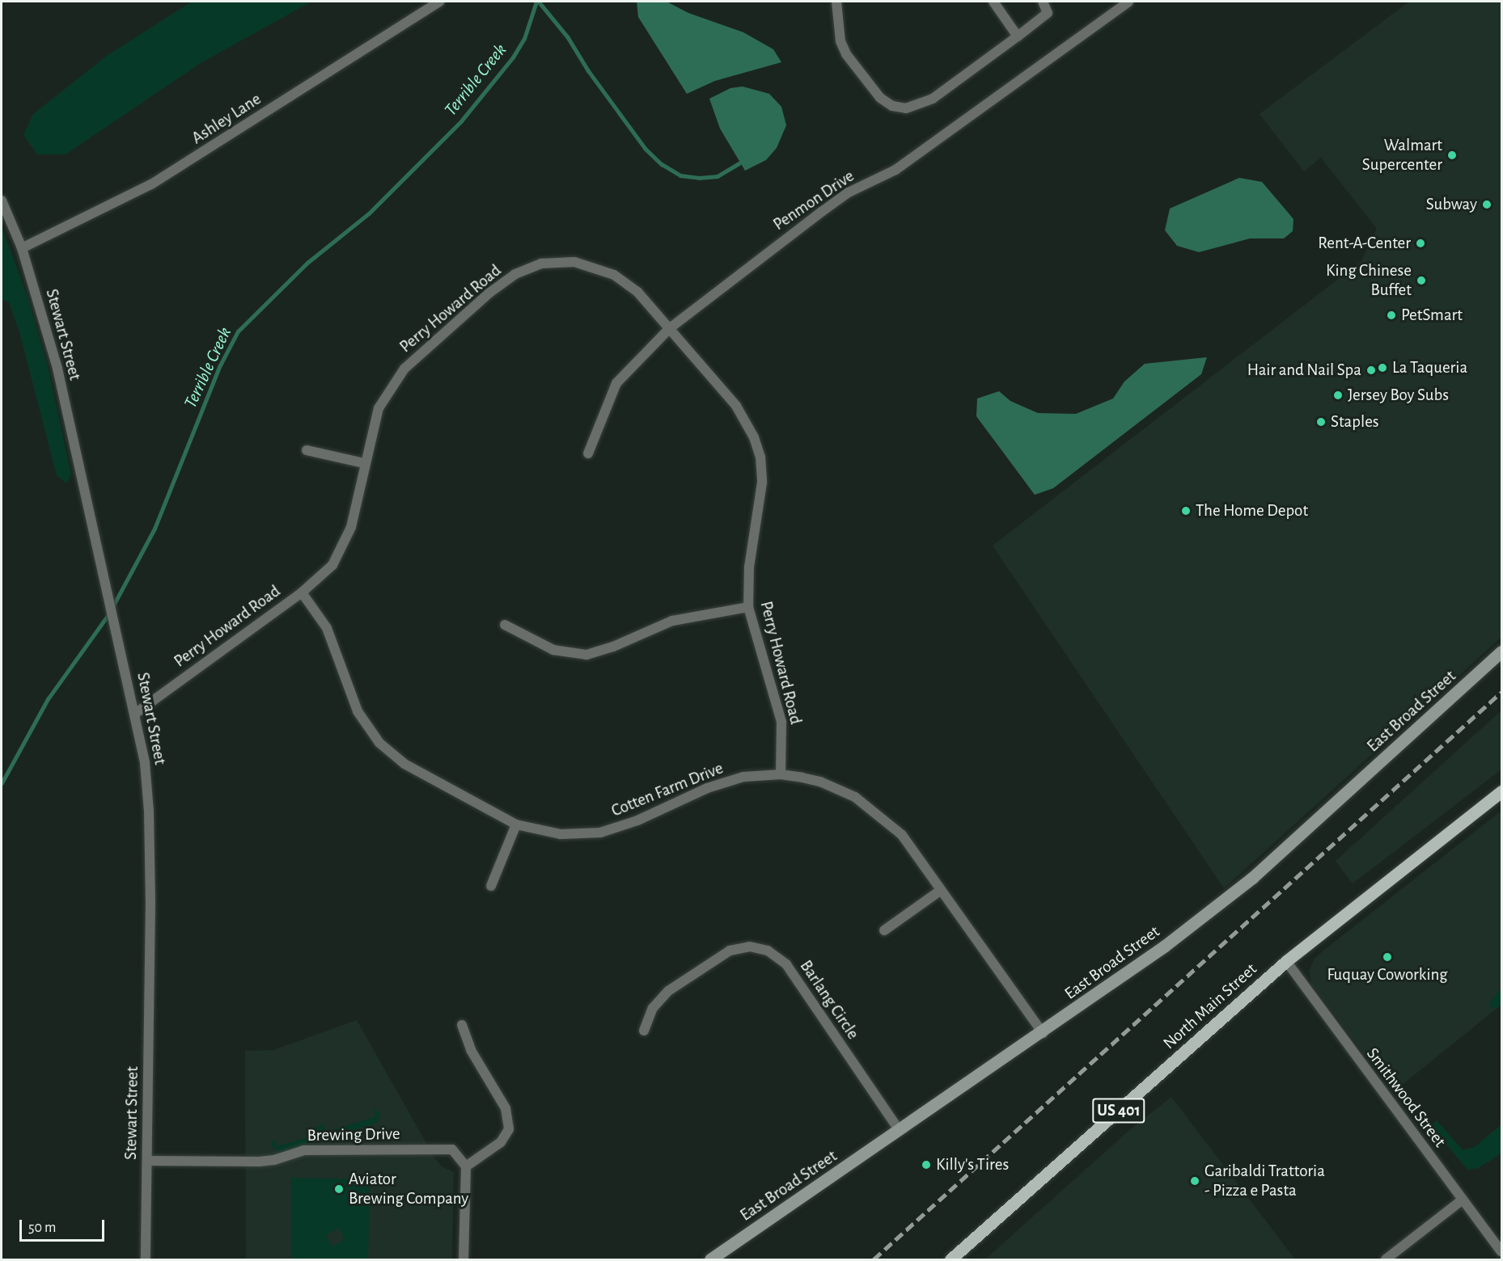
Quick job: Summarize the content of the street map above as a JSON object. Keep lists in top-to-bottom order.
{
  "streets": {
    "main road": ["East Broad Street", "North Main Street", "US 401"],
    "street": [
      "Ashley Lane",
      "Penmon Drive",
      "Perry Howard Road",
      "Stewart Street",
      "Cotten Farm Drive",
      "Barlang Circle",
      "Smithwood Street",
      "Brewing Drive"
    ]
  },
  "crossings": [
    ["Ashley Lane", "Stewart Street"],
    ["Penmon Drive", "Perry Howard Road"],
    ["Perry Howard Road", "Stewart Street"],
    ["Perry Howard Road", "Cotten Farm Drive"],
    ["Stewart Street", "Brewing Drive"],
    ["East Broad Street", "Cotten Farm Drive"],
    ["East Broad Street", "Barlang Circle"],
    ["North Main Street", "Smithwood Street"]
  ],
  "water": ["Terrible Creek"],
  "places": [
    "Walmart Supercenter",
    "Subway",
    "Rent-A-Center",
    "King Chinese Buffet",
    "PetSmart",
    "La Taqueria",
    "Hair and Nail Spa",
    "Jersey Boy Subs",
    "Staples",
    "The Home Depot",
    "Fuquay Coworking",
    "Killy's Tires",
    "Garibaldi Trattoria - Pizza e Pasta",
    "Aviator Brewing Company"
  ],
  "scale_bar": "50 m"
}
